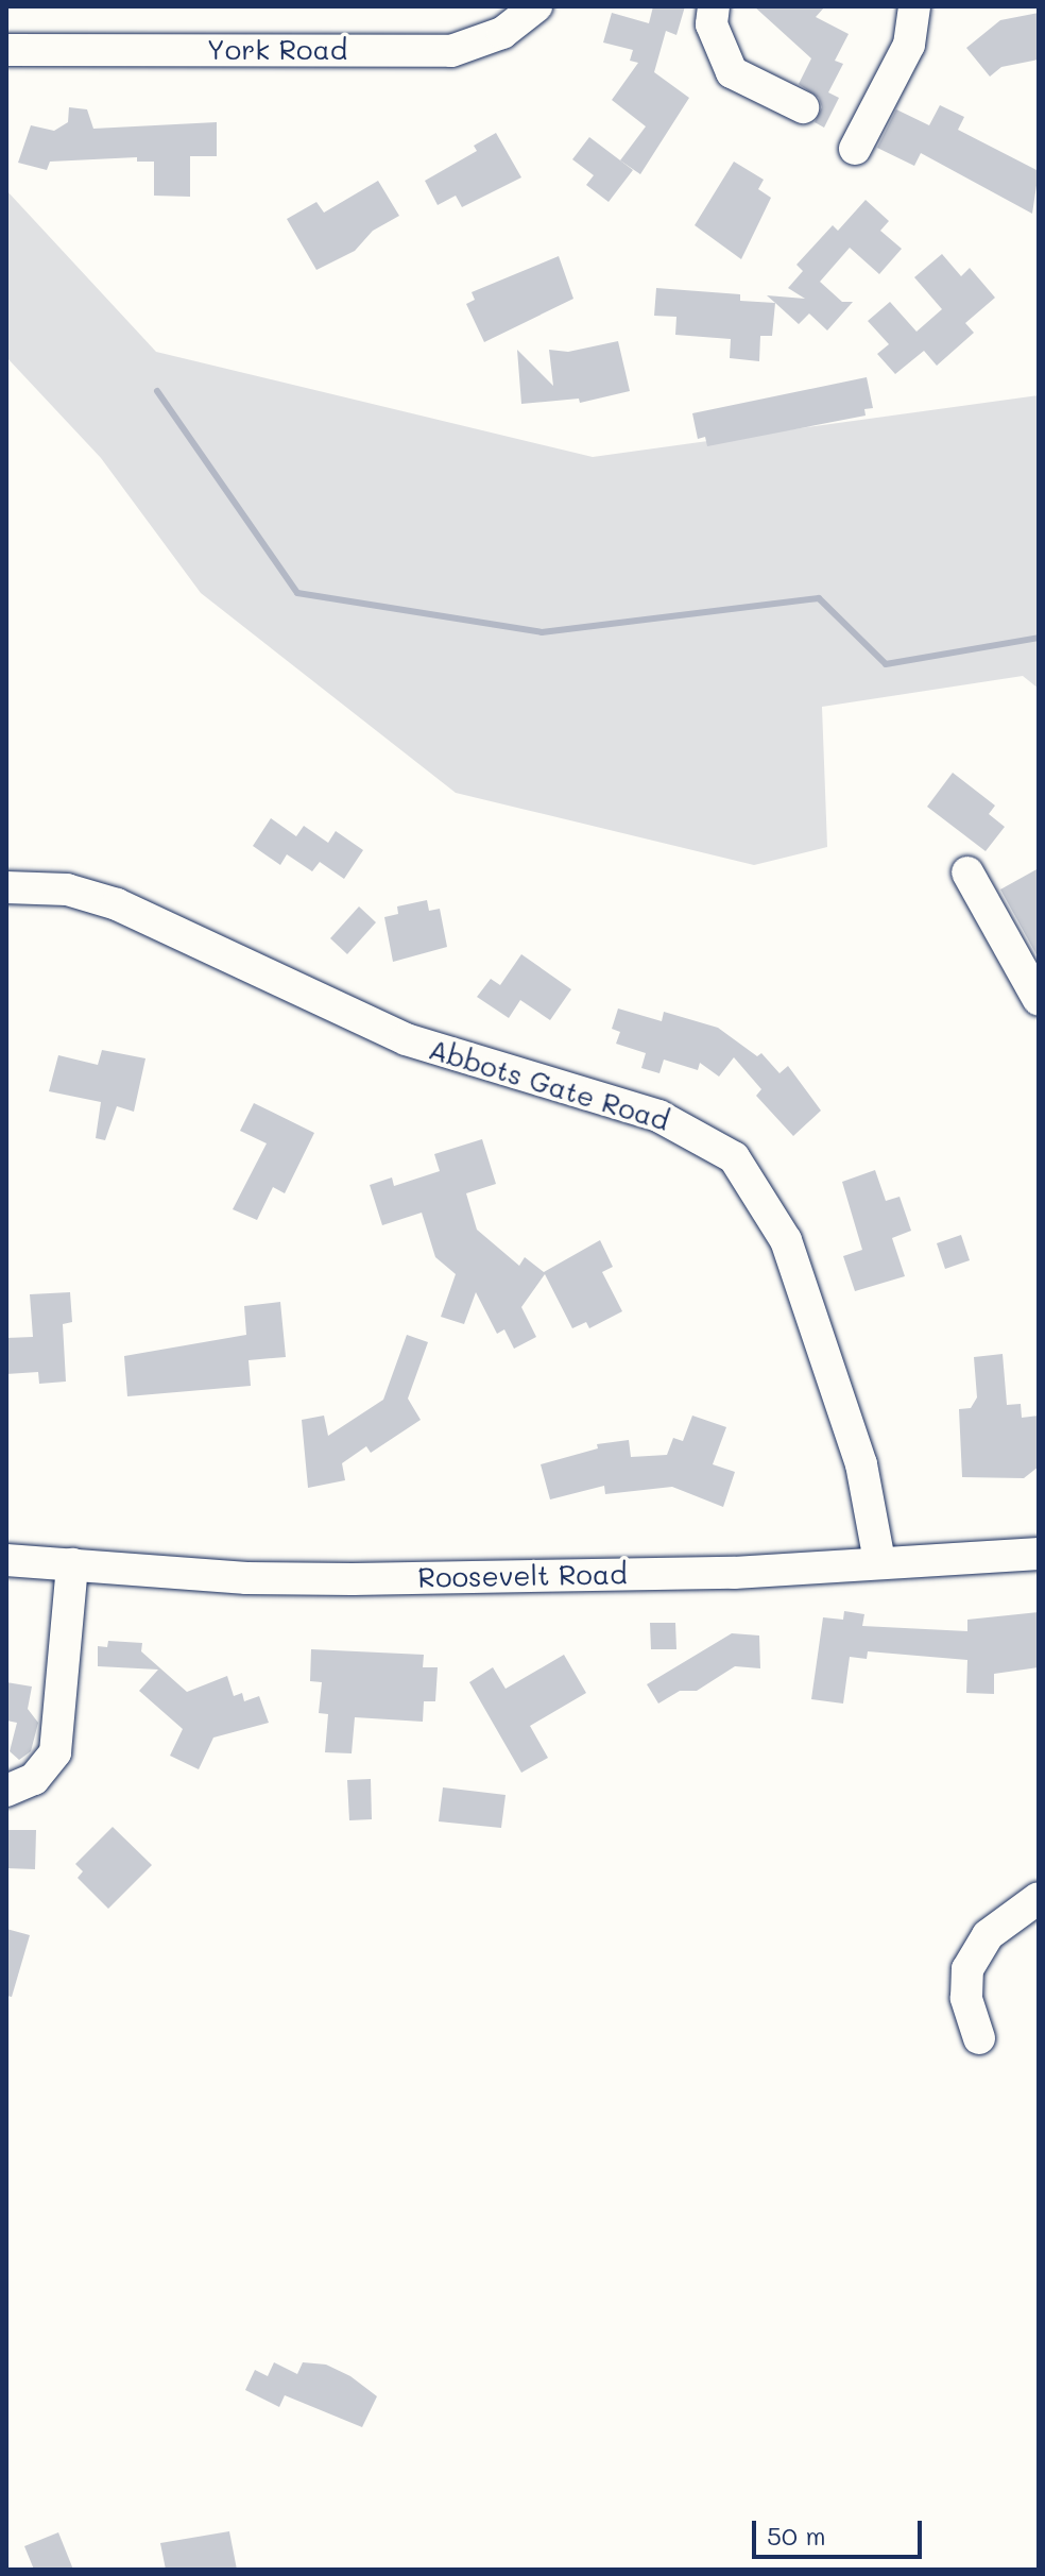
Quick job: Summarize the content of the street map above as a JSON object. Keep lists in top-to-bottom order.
{
  "streets": {
    "street": ["York Road", "Abbots Gate Road", "Roosevelt Road"]
  },
  "crossings": [
    ["Abbots Gate Road", "Roosevelt Road"]
  ],
  "scale_bar": "50 m"
}
